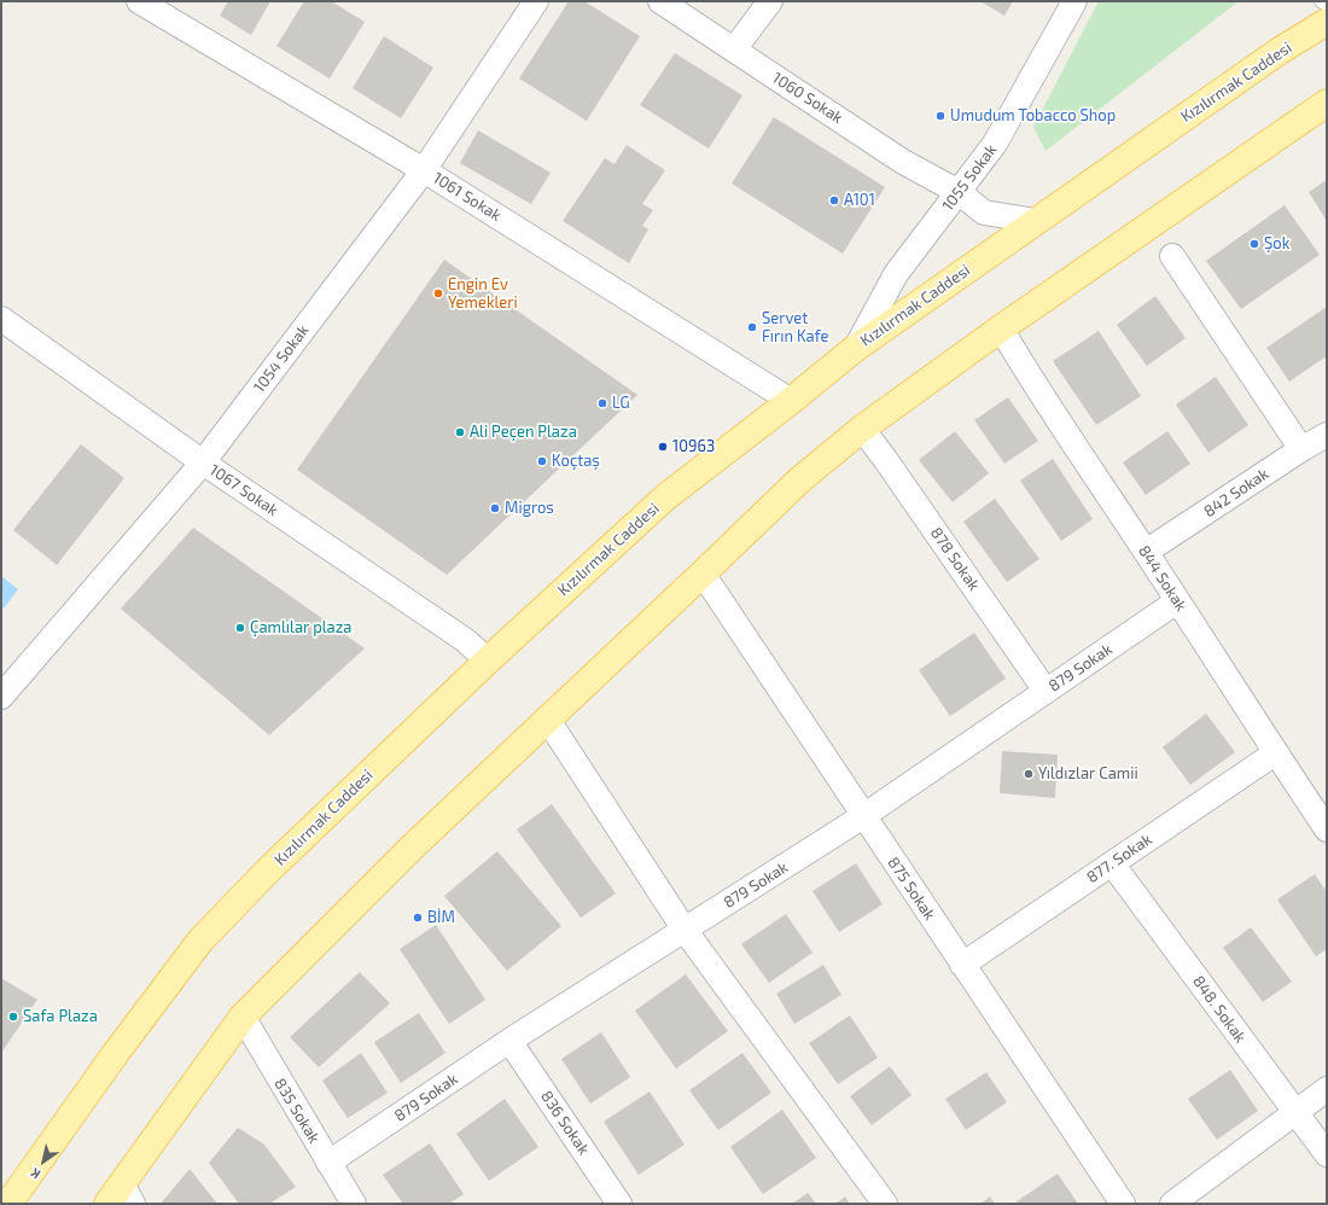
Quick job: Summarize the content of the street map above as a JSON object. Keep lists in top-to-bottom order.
{
  "streets": {
    "main road": ["Kızılırmak Caddesi"],
    "street": [
      "1060 Sokak",
      "1055 Sokak",
      "1061 Sokak",
      "1054 Sokak",
      "1067 Sokak",
      "842 Sokak",
      "878 Sokak",
      "844 Sokak",
      "879 Sokak",
      "877. Sokak",
      "875 Sokak",
      "848. Sokak",
      "835 Sokak",
      "836 Sokak"
    ]
  },
  "crossings": [
    ["Kızılırmak Caddesi", "1060 Sokak"],
    ["Kızılırmak Caddesi", "1055 Sokak"],
    ["Kızılırmak Caddesi", "1061 Sokak"],
    ["Kızılırmak Caddesi", "1067 Sokak"],
    ["1060 Sokak", "1055 Sokak"],
    ["1061 Sokak", "1054 Sokak"],
    ["1054 Sokak", "1067 Sokak"],
    ["842 Sokak", "844 Sokak"],
    ["878 Sokak", "879 Sokak"],
    ["844 Sokak", "879 Sokak"],
    ["844 Sokak", "877. Sokak"],
    ["879 Sokak", "875 Sokak"],
    ["879 Sokak", "835 Sokak"],
    ["879 Sokak", "836 Sokak"],
    ["877. Sokak", "875 Sokak"],
    ["877. Sokak", "848. Sokak"]
  ],
  "places": [
    "Umudum Tobacco Shop",
    "A101",
    "Şok",
    "Engin Ev Yemekleri",
    "Servet Fırın Kafe",
    "LG",
    "Ali Peçen Plaza",
    "10963",
    "Koçtaş",
    "Migros",
    "Çamlılar plaza",
    "Yıldızlar Camii",
    "BİM",
    "Safa Plaza"
  ],
  "north": "bottom left"
}
